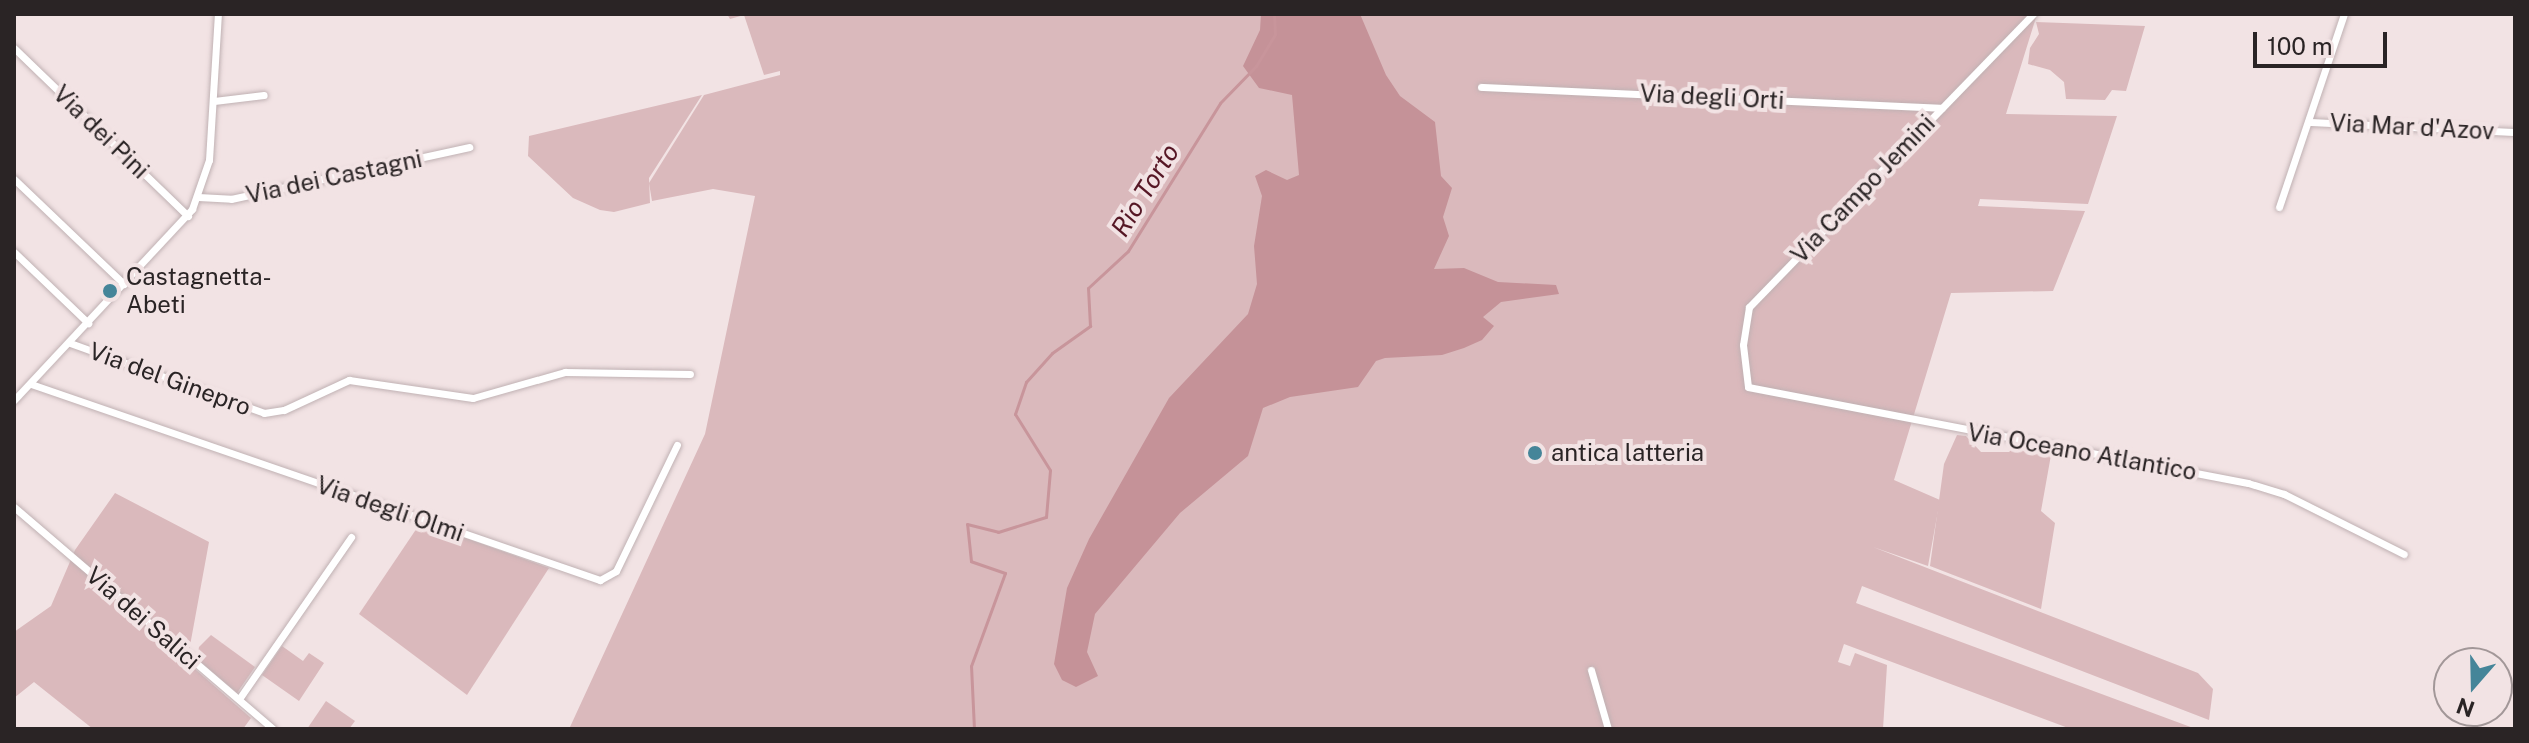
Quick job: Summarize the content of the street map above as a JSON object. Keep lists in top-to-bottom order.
{
  "streets": {
    "street": [
      "Via degli Orti",
      "Via Mar d'Azov",
      "Via dei Pini",
      "Via dei Castagni",
      "Via Campo Jemini",
      "Via del Ginepro",
      "Via Oceano Atlantico",
      "Via degli Olmi",
      "Via dei Salici"
    ]
  },
  "crossings": [
    ["Via degli Orti", "Via Campo Jemini"],
    ["Via Campo Jemini", "Via Oceano Atlantico"]
  ],
  "water": ["Rio Torto"],
  "places": ["Castagnetta- Abeti", "antica latteria"],
  "scale_bar": "100 m",
  "north": "bottom"
}
